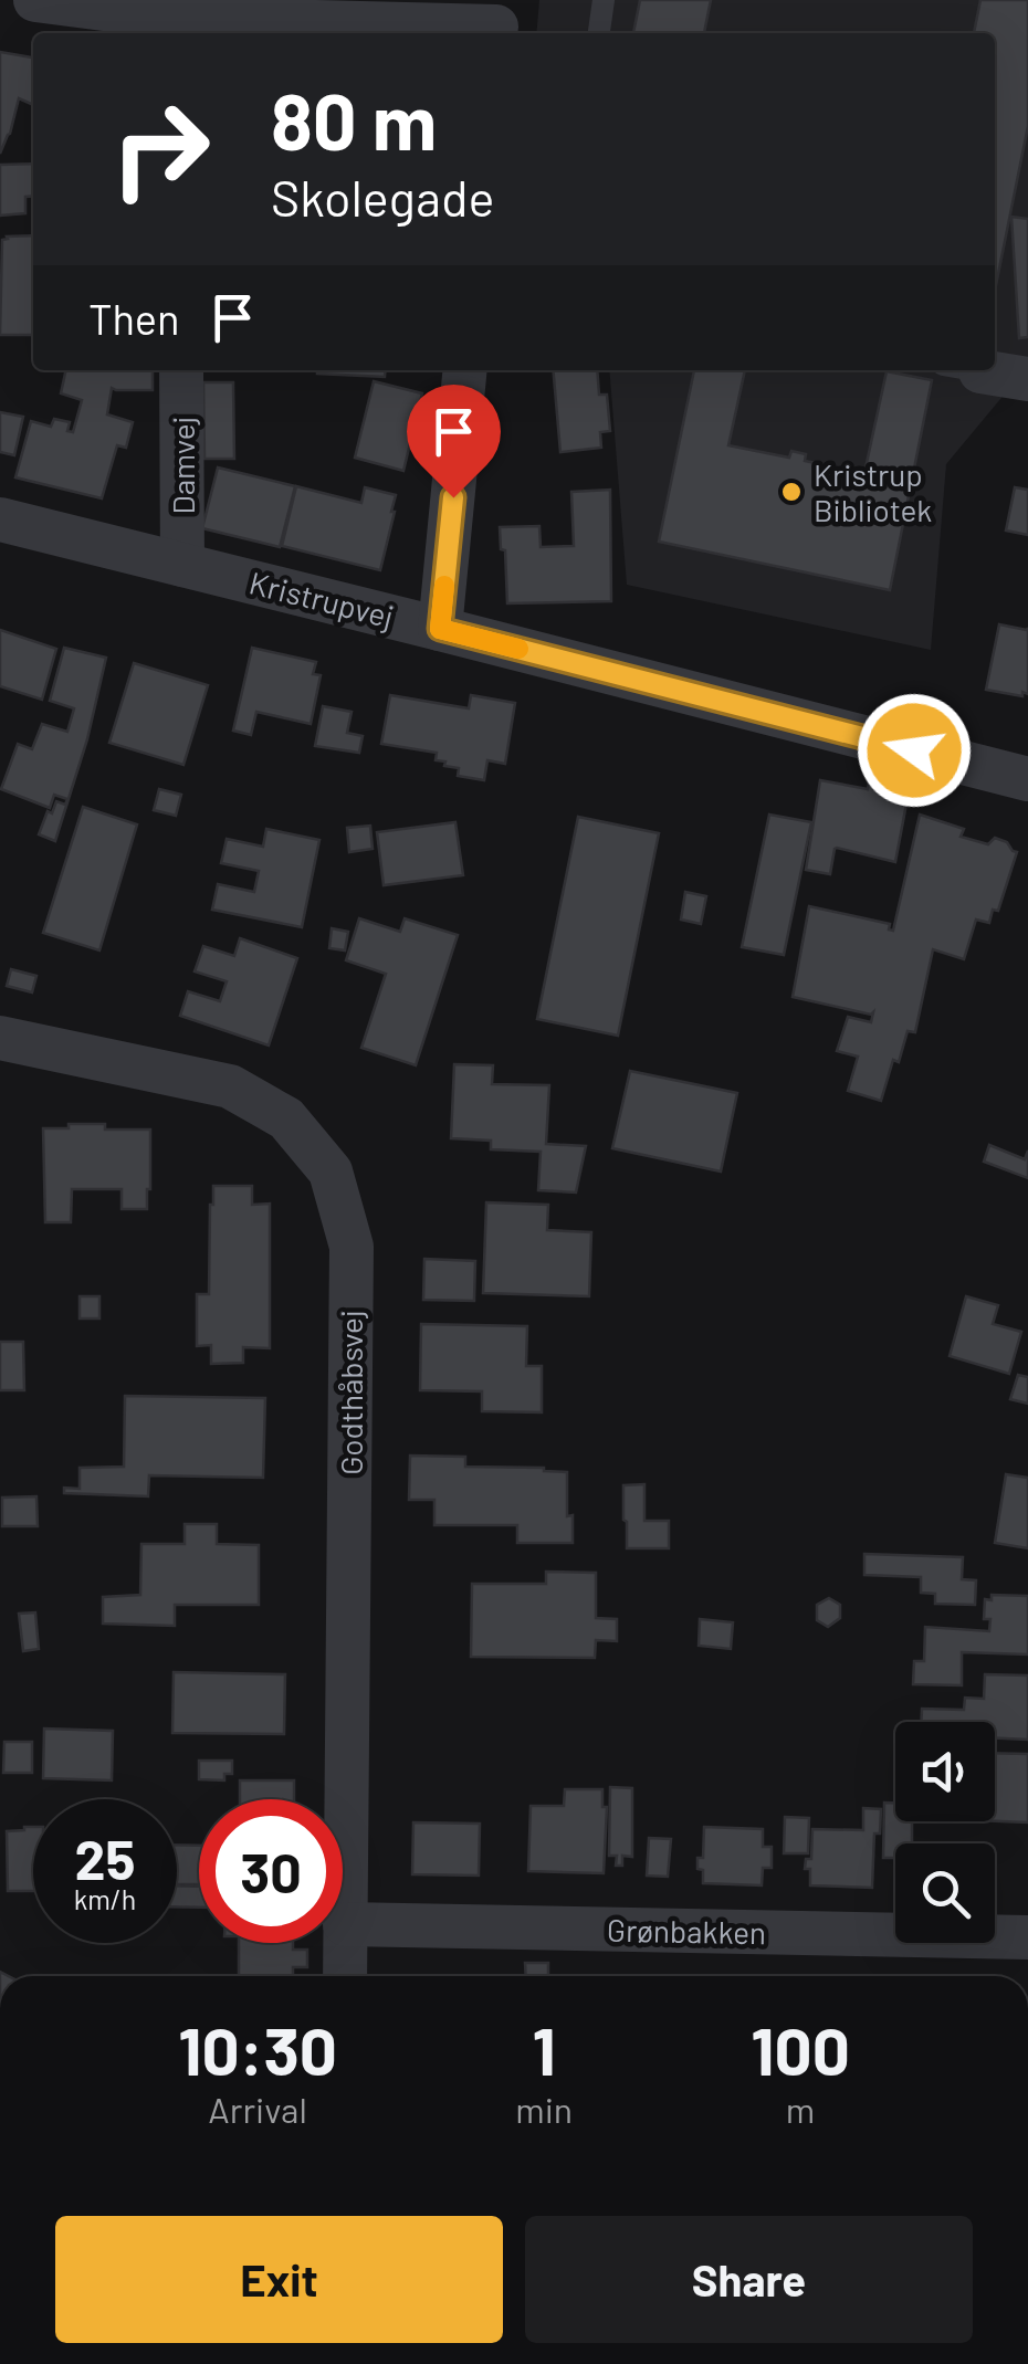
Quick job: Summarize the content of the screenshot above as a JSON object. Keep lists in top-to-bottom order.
{
  "streets": {
    "street": [
      "Damvej",
      "Kristrupvej",
      "Godthåbsvej",
      "Grønbakken"
    ]
  },
  "crossings": [
    ["Damvej", "Kristrupvej"],
    ["Godthåbsvej", "Grønbakken"]
  ],
  "places": ["Kristrup Bibliotek"],
  "page": {
    "turn": ["80 m", "Skolegade"],
    "then": "Then",
    "speed": "25 km/h",
    "limit": "30",
    "eta": [
      "10:30",
      "Arrival",
      "1",
      "min",
      "100",
      "m"
    ],
    "buttons": ["Exit", "Share"]
  }
}
